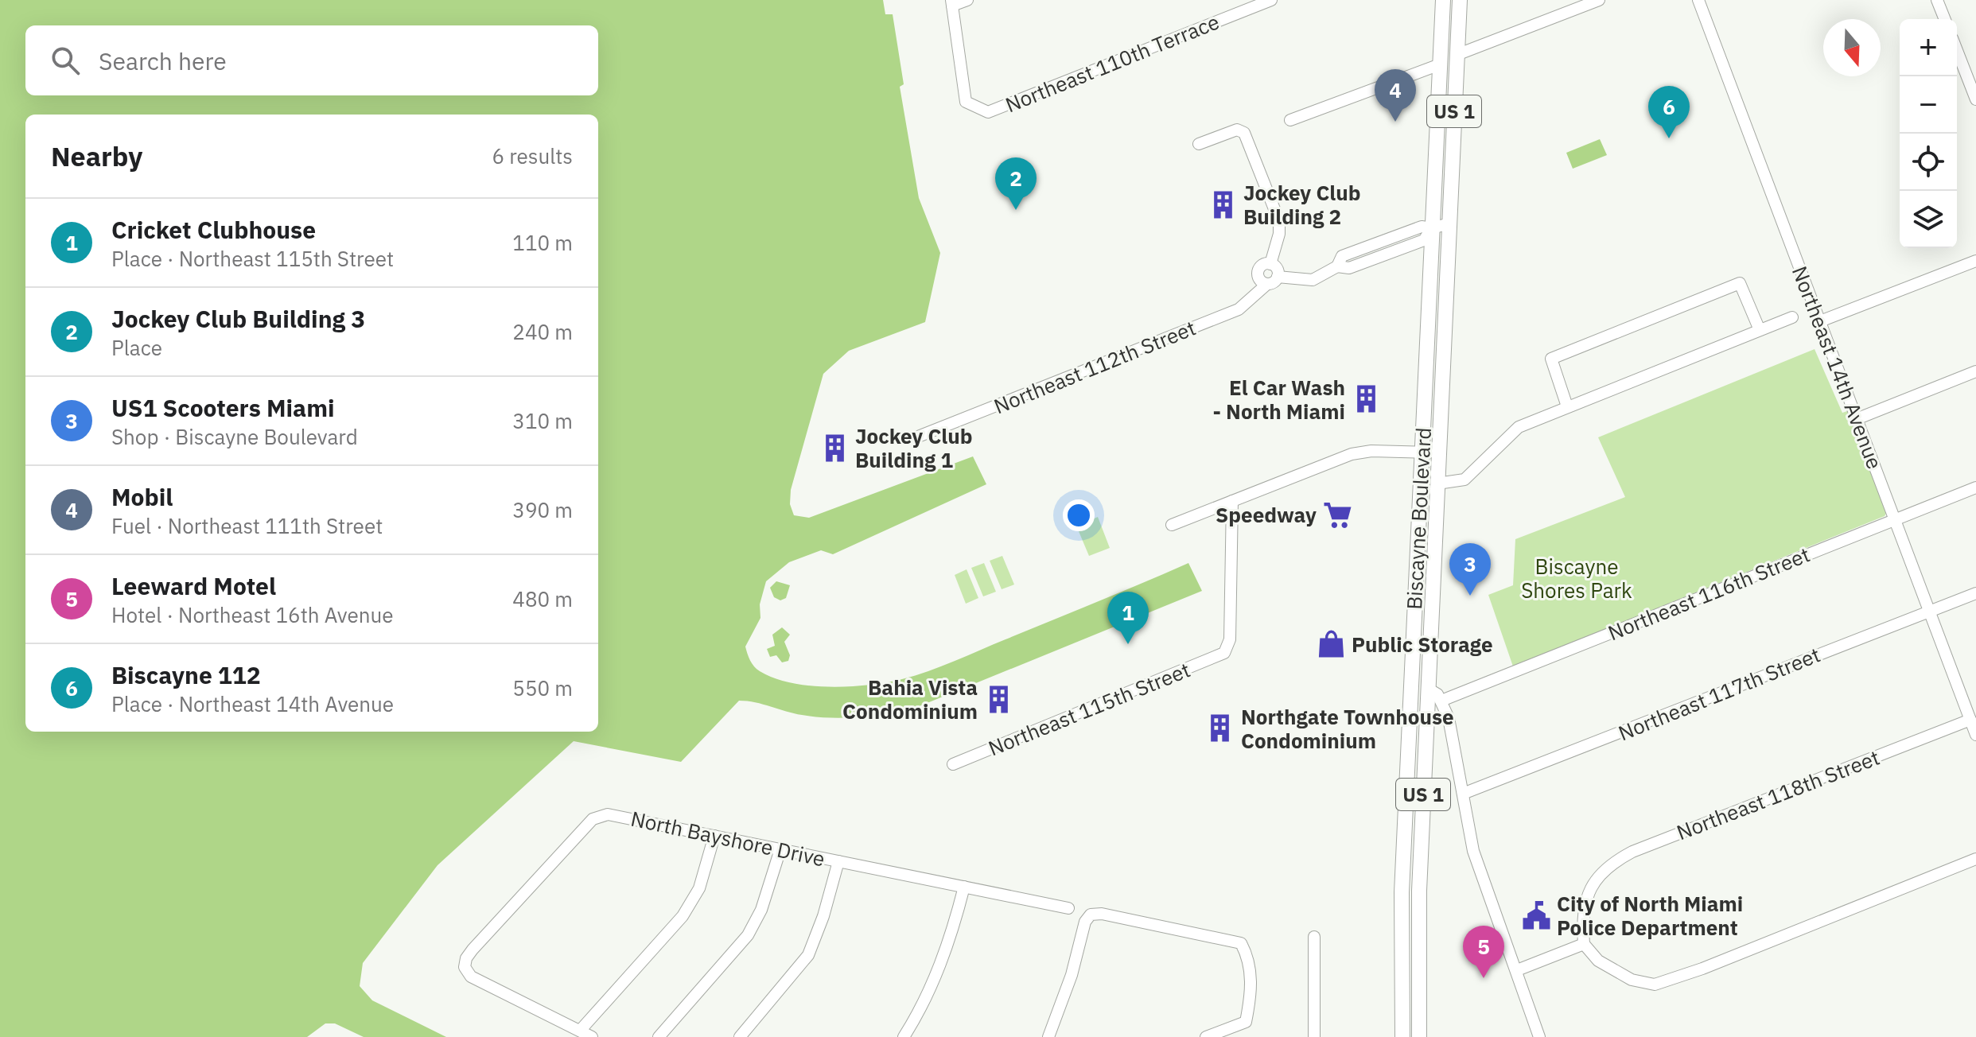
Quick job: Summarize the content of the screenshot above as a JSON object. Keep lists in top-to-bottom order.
{
  "streets": {
    "main road": ["US 1", "Biscayne Boulevard"],
    "street": [
      "Northeast 110th Terrace",
      "Northeast 112th Street",
      "Northeast 14th Avenue",
      "Northeast 116th Street",
      "Northeast 117th Street",
      "Northeast 115th Street",
      "Northeast 118th Street",
      "North Bayshore Drive"
    ]
  },
  "crossings": [
    ["Northeast 14th Avenue", "Northeast 116th Street"],
    ["Northeast 14th Avenue", "Northeast 117th Street"],
    ["Northeast 14th Avenue", "Northeast 118th Street"]
  ],
  "parks": ["Biscayne Shores Park"],
  "places": {
    "building": [
      "Jockey Club Building 2",
      "El Car Wash - North Miami",
      "Jockey Club Building 1",
      "Bahia Vista Condominium",
      "Northgate Townhouse Condominium"
    ],
    "supermarket": ["Speedway"],
    "shop": ["Public Storage"],
    "public building": ["City of North Miami Police Department"]
  },
  "north": "bottom",
  "page": {
    "map_buttons": ["+", "−"],
    "search": "Search here",
    "pins": [
      "4",
      "6",
      "2",
      "3",
      "1",
      "5"
    ],
    "heading": ["Nearby", "6 results"],
    "list": [
      {
        "mark": "1",
        "name": "Cricket Clubhouse",
        "note": "Place · Northeast 115th Street",
        "value": "110 m"
      },
      {
        "mark": "2",
        "name": "Jockey Club Building 3",
        "note": "Place",
        "value": "240 m"
      },
      {
        "mark": "3",
        "name": "US1 Scooters Miami",
        "note": "Shop · Biscayne Boulevard",
        "value": "310 m"
      },
      {
        "mark": "4",
        "name": "Mobil",
        "note": "Fuel · Northeast 111th Street",
        "value": "390 m"
      },
      {
        "mark": "5",
        "name": "Leeward Motel",
        "note": "Hotel · Northeast 16th Avenue",
        "value": "480 m"
      },
      {
        "mark": "6",
        "name": "Biscayne 112",
        "note": "Place · Northeast 14th Avenue",
        "value": "550 m"
      }
    ]
  }
}
